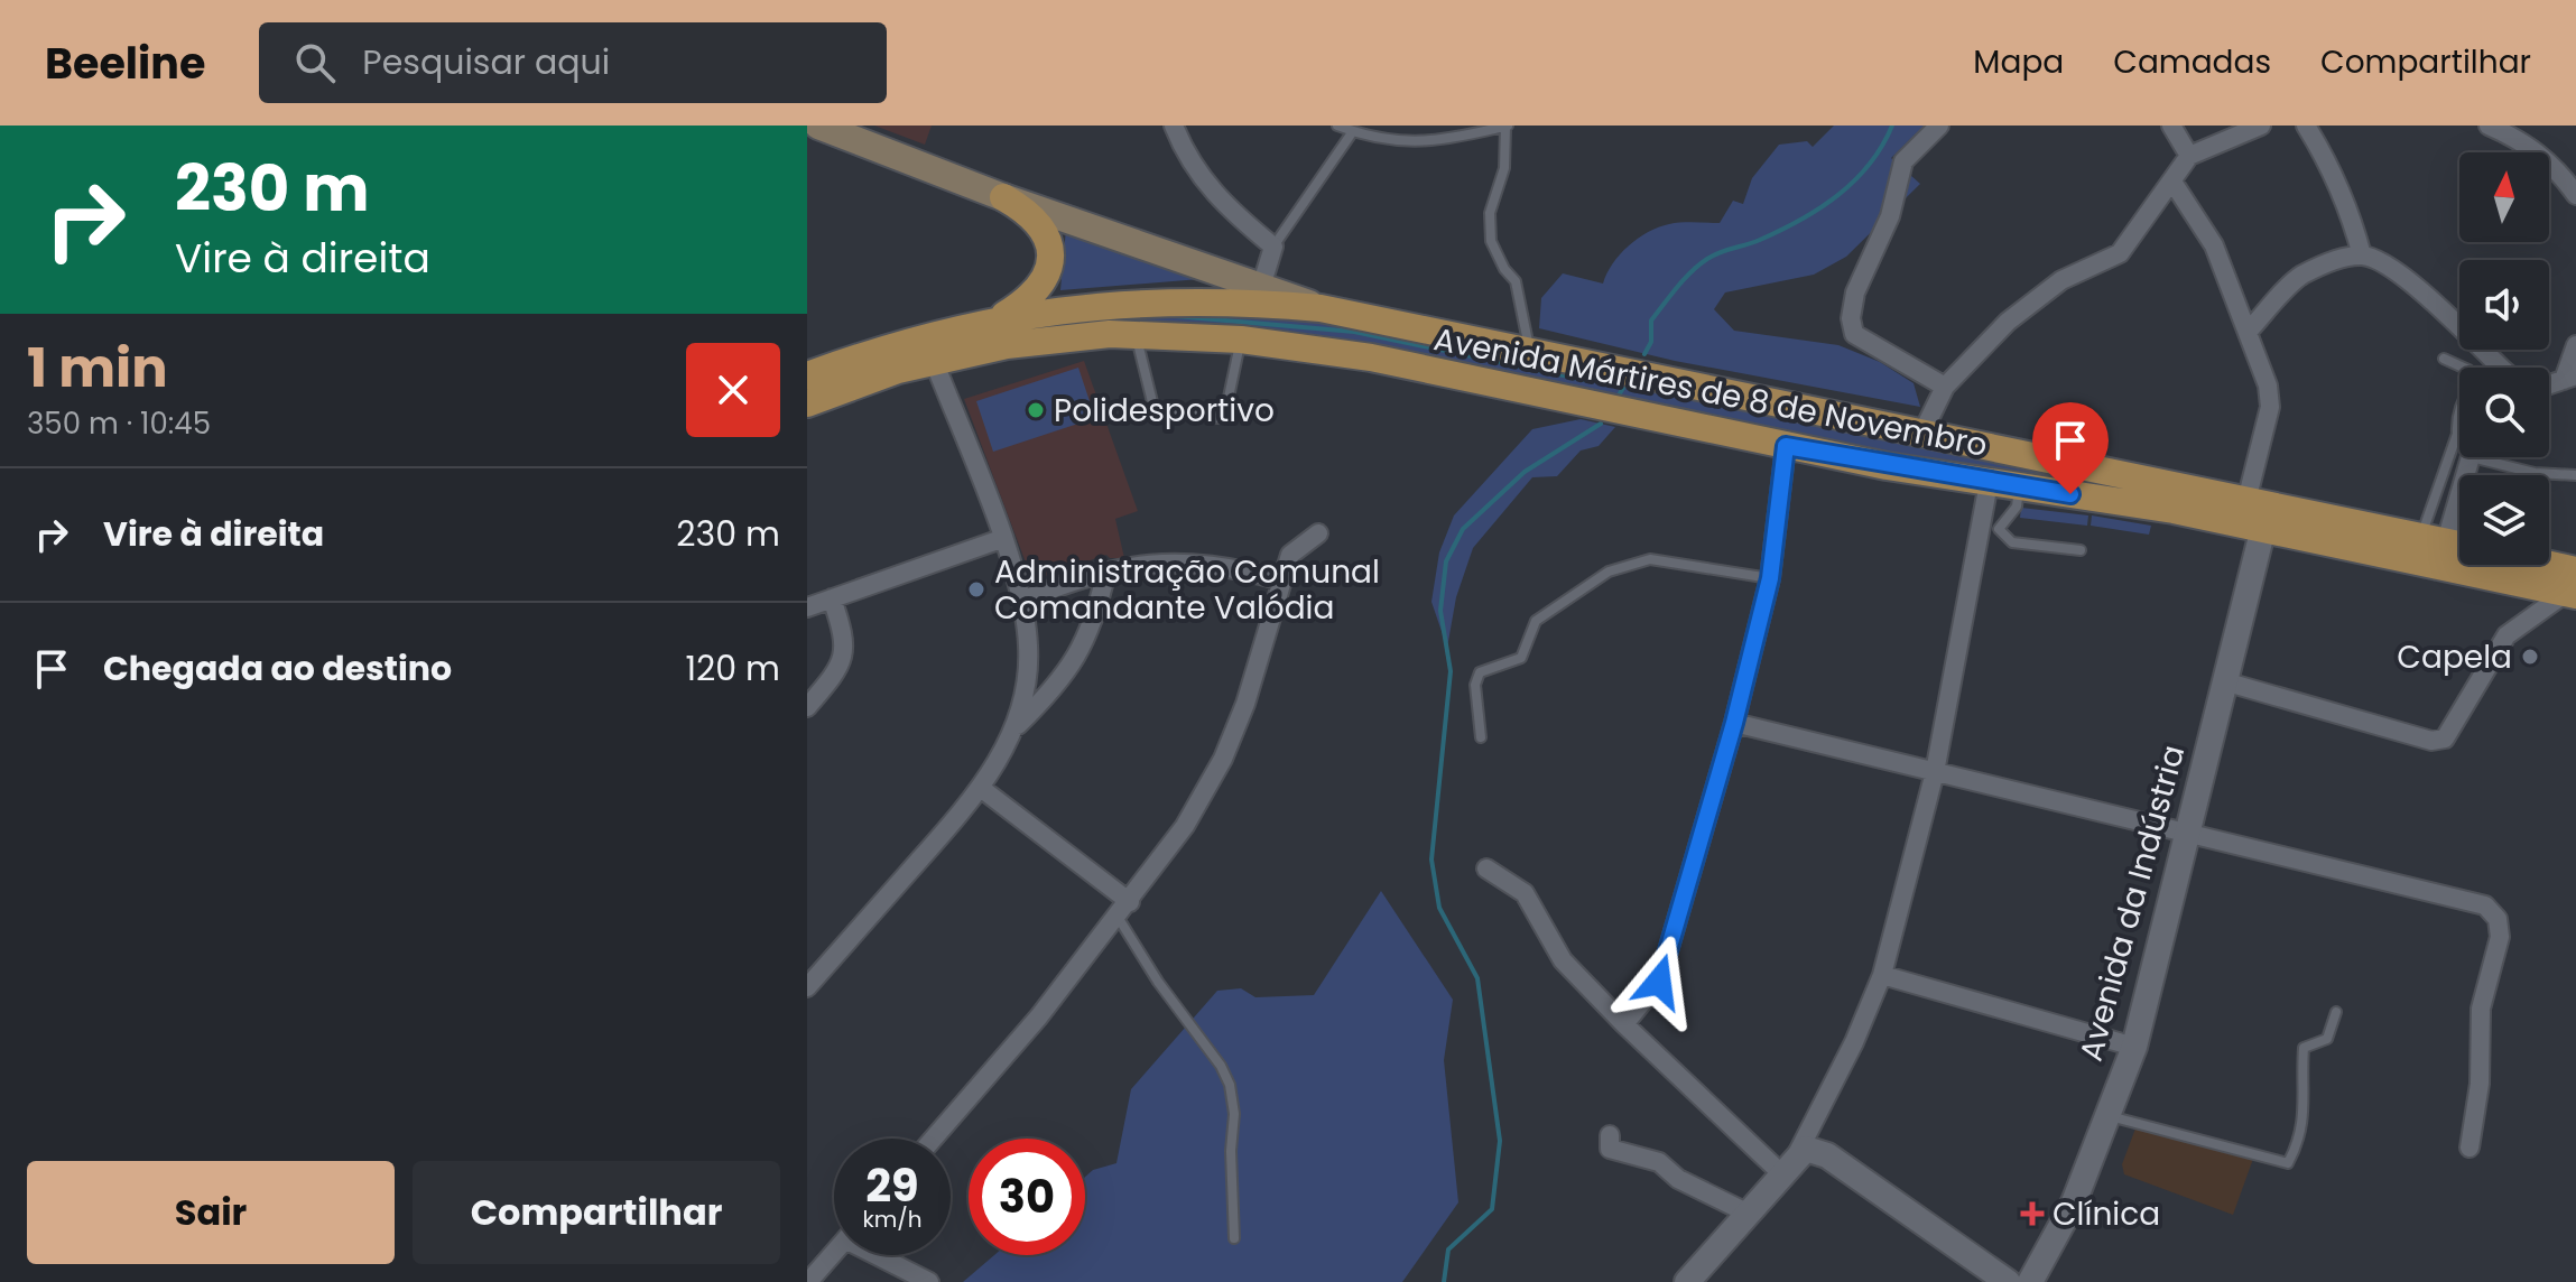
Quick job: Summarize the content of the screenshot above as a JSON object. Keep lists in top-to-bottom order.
{
  "streets": {
    "main road": ["Avenida Mártires de 8 de Novembro"],
    "street": ["Avenida da Indústria"]
  },
  "crossings": [
    ["Avenida Mártires de 8 de Novembro", "Avenida da Indústria"]
  ],
  "places": {
    "other": ["Polidesportivo", "Administração Comunal Comandante Valódia", "Capela"],
    "health": ["Clínica"]
  },
  "north": "top",
  "page": {
    "header": "Beeline",
    "search": "Pesquisar aqui",
    "nav": ["Mapa", "Camadas", "Compartilhar"],
    "turn": ["230 m", "Vire à direita"],
    "heading": ["1 min", "350 m · 10:45"],
    "list": [
      {
        "name": "Vire à direita",
        "value": "230 m"
      },
      {
        "name": "Chegada ao destino",
        "value": "120 m"
      }
    ],
    "speed": "29 km/h",
    "limit": "30",
    "buttons": ["Sair", "Compartilhar"]
  }
}
